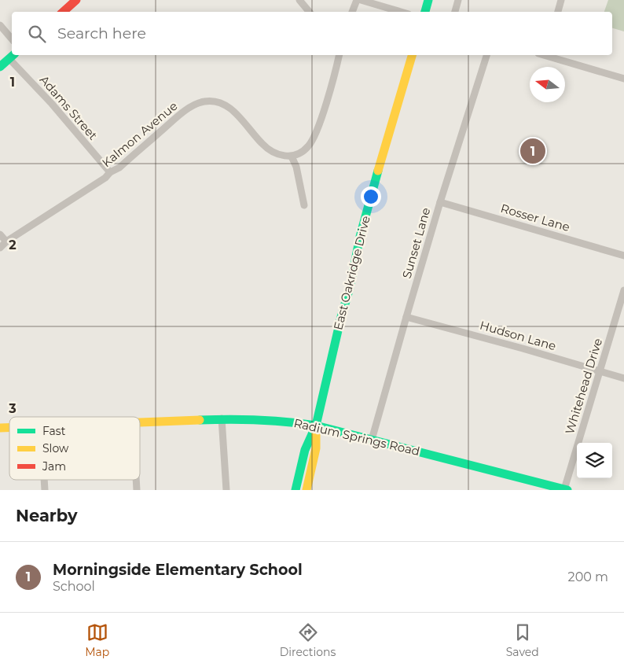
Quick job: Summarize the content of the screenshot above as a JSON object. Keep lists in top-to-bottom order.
{
  "streets": {
    "main road": ["East Oakridge Drive", "Radium Springs Road"],
    "street": [
      "Adams Street",
      "Kalmon Avenue",
      "Rosser Lane",
      "Sunset Lane",
      "Hudson Lane",
      "Whitehead Drive"
    ]
  },
  "crossings": [
    ["Adams Street", "Kalmon Avenue"],
    ["Rosser Lane", "Sunset Lane"],
    ["Sunset Lane", "Hudson Lane"],
    ["Sunset Lane", "Radium Springs Road"],
    ["East Oakridge Drive", "Radium Springs Road"],
    ["Hudson Lane", "Whitehead Drive"],
    ["Whitehead Drive", "Radium Springs Road"]
  ],
  "legend": ["Fast", "Slow", "Jam"],
  "north": "left",
  "page": {
    "search": "Search here",
    "pins": "1",
    "heading": "Nearby",
    "list": [
      {
        "mark": "1",
        "name": "Morningside Elementary School",
        "note": "School",
        "value": "200 m"
      }
    ],
    "nav": ["Map", "Directions", "Saved"]
  },
  "grid": {
    "rows": ["1", "2", "3"]
  }
}
